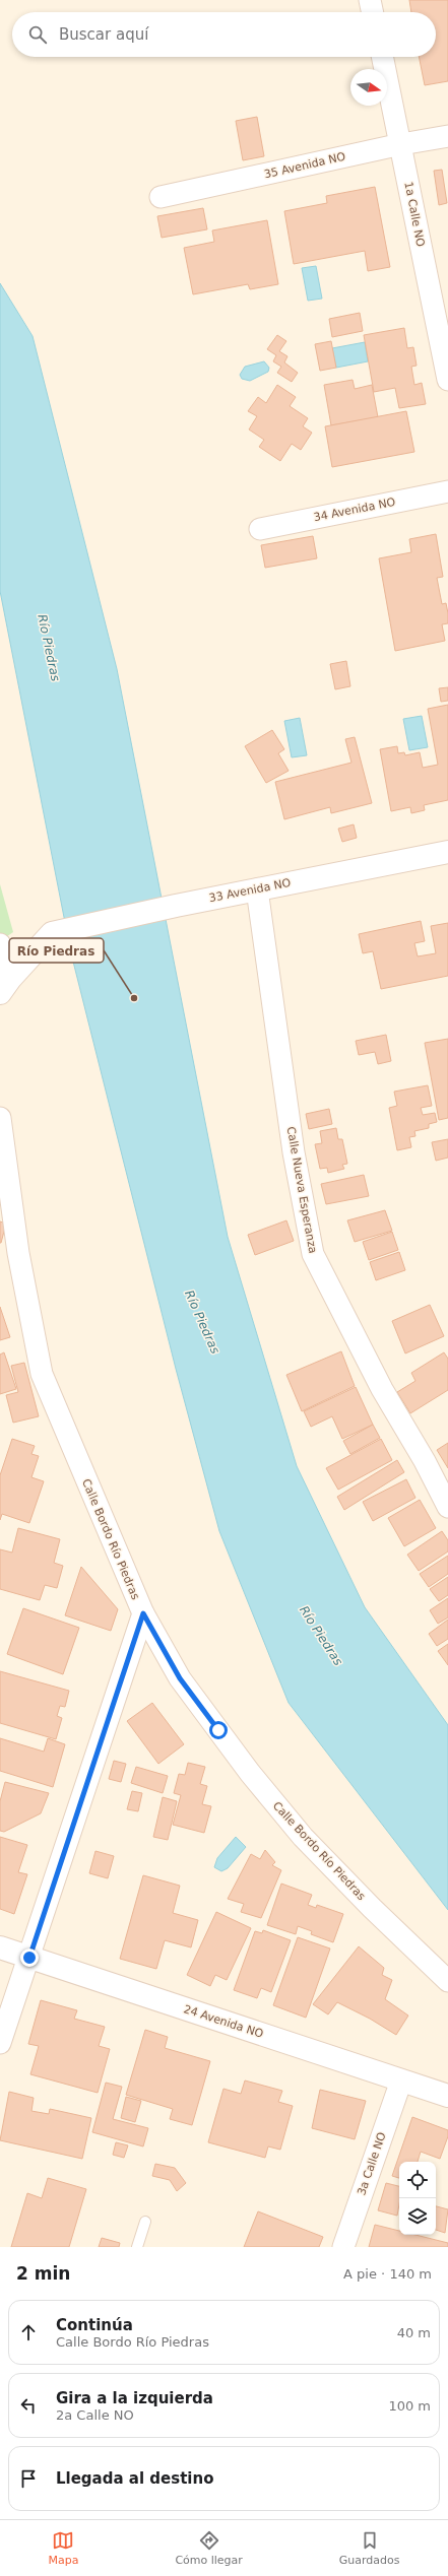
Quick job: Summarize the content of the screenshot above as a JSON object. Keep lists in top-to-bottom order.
{
  "streets": {
    "street": [
      "35 Avenida NO",
      "1a Calle NO",
      "34 Avenida NO",
      "33 Avenida NO",
      "Calle Nueva Esperanza",
      "Calle Bordo Río Piedras",
      "24 Avenida NO",
      "3a Calle NO"
    ]
  },
  "crossings": [
    ["35 Avenida NO", "1a Calle NO"],
    ["33 Avenida NO", "Calle Nueva Esperanza"],
    ["24 Avenida NO", "3a Calle NO"]
  ],
  "water": ["Río Piedras"],
  "places": ["Río Piedras"],
  "north": "right",
  "page": {
    "search": "Buscar aquí",
    "heading": ["2 min", "A pie · 140 m"],
    "list": [
      ["Continúa", "Calle Bordo Río Piedras", "40 m"],
      ["Gira a la izquierda", "2a Calle NO", "100 m"],
      "Llegada al destino"
    ],
    "nav": ["Mapa", "Cómo llegar", "Guardados"]
  }
}
